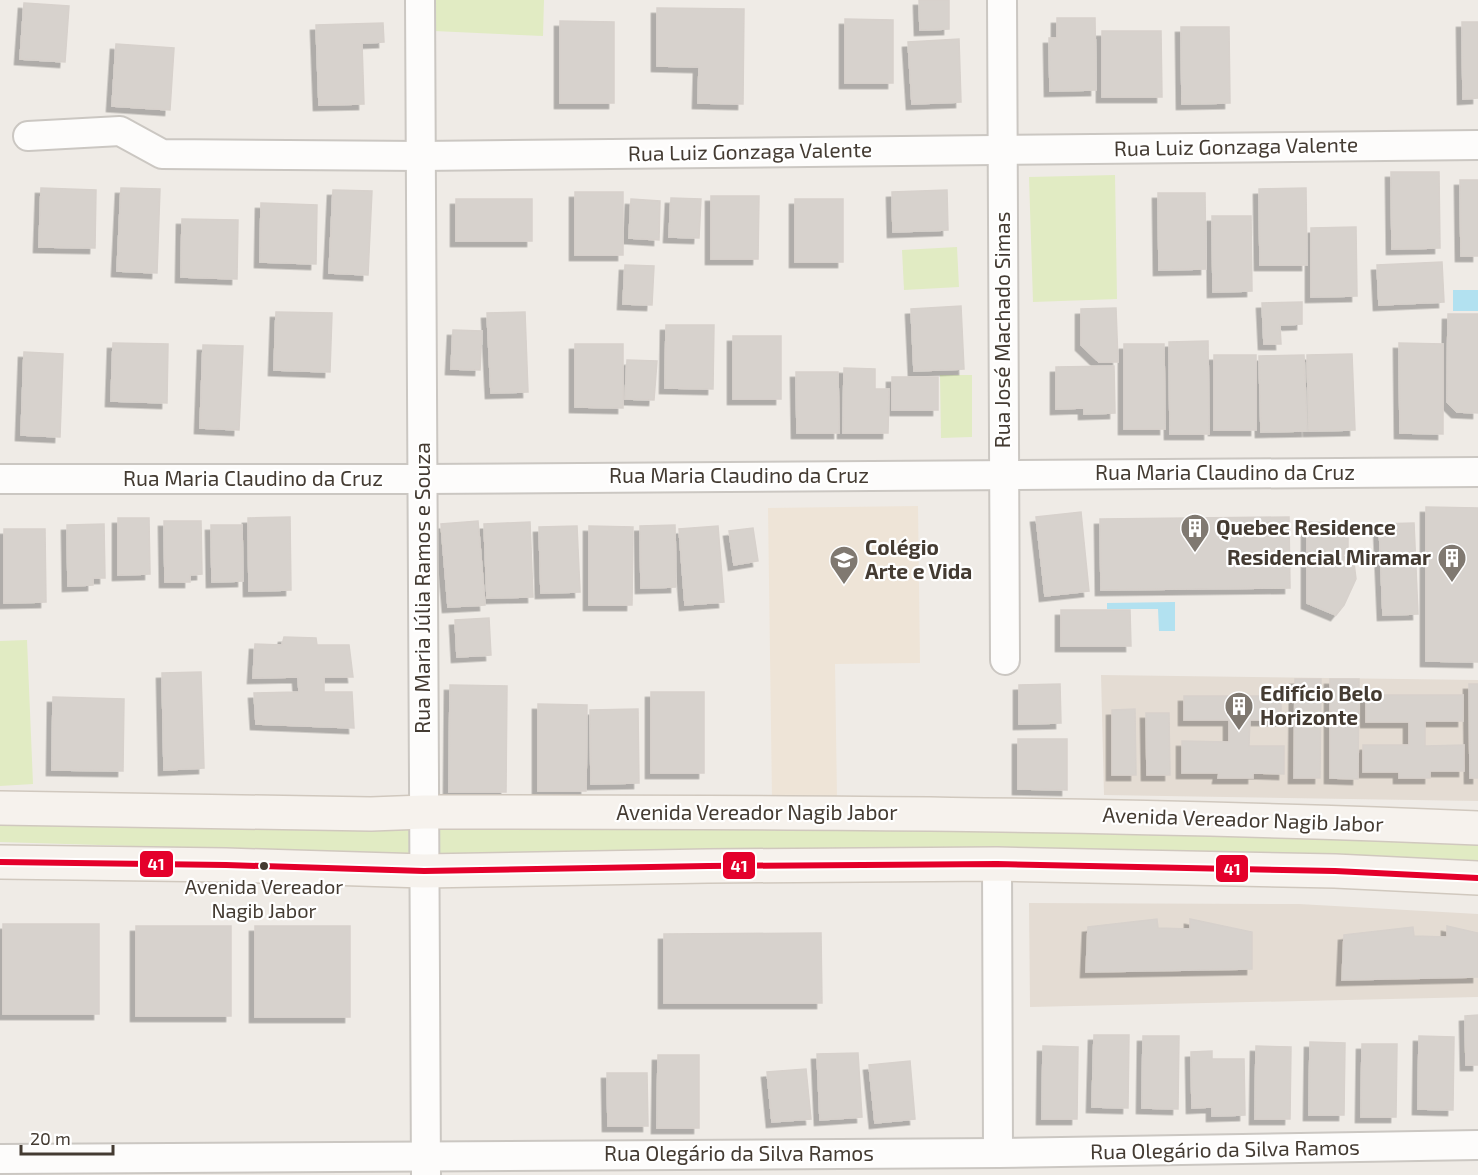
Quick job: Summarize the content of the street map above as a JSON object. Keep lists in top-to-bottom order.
{
  "streets": {
    "main road": ["Avenida Vereador Nagib Jabor"],
    "street": [
      "Rua Luiz Gonzaga Valente",
      "Rua José Machado Simas",
      "Rua Maria Claudino da Cruz",
      "Rua Maria Júlia Ramos e Souza",
      "Rua Olegário da Silva Ramos"
    ]
  },
  "crossings": [
    ["Rua Luiz Gonzaga Valente", "Rua José Machado Simas"],
    ["Rua Luiz Gonzaga Valente", "Rua Maria Júlia Ramos e Souza"],
    ["Rua José Machado Simas", "Rua Maria Claudino da Cruz"],
    ["Rua Maria Claudino da Cruz", "Rua Maria Júlia Ramos e Souza"],
    ["Rua Maria Júlia Ramos e Souza", "Avenida Vereador Nagib Jabor"],
    ["Rua Maria Júlia Ramos e Souza", "Rua Olegário da Silva Ramos"]
  ],
  "places": {
    "building": ["Quebec Residence", "Residencial Miramar", "Edifício Belo Horizonte"],
    "school or university": ["Colégio Arte e Vida"],
    "other": ["Avenida Vereador Nagib Jabor"]
  },
  "lines": ["transit line 41"],
  "scale_bar": "20 m"
}
